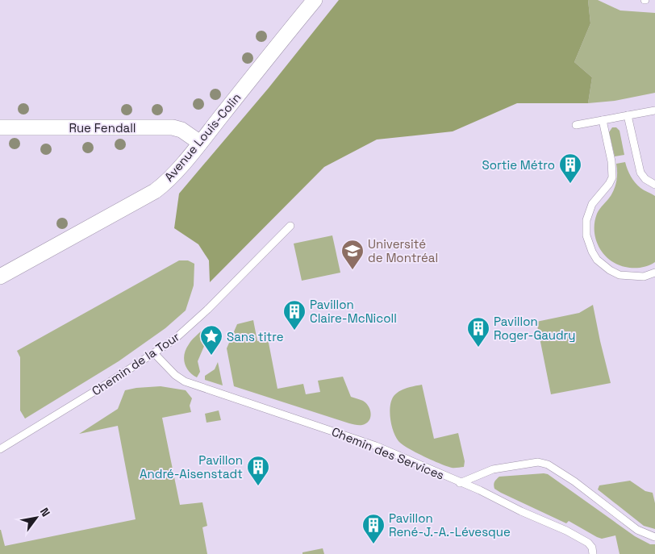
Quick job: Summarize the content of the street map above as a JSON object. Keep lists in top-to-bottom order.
{
  "streets": {
    "street": ["Rue Fendall", "Avenue Louis-Colin"],
    "lane": ["Chemin de la Tour", "Chemin des Services"]
  },
  "crossings": [
    ["Rue Fendall", "Avenue Louis-Colin"],
    ["Chemin de la Tour", "Chemin des Services"]
  ],
  "places": {
    "building": [
      "Sortie Métro",
      "Pavillon Claire-McNicoll",
      "Pavillon Roger-Gaudry",
      "Pavillon André-Aisenstadt",
      "Pavillon René-J.-A.-Lévesque"
    ],
    "school or university": ["Université de Montréal"],
    "place": ["Sans titre"]
  },
  "north": "top right"
}
